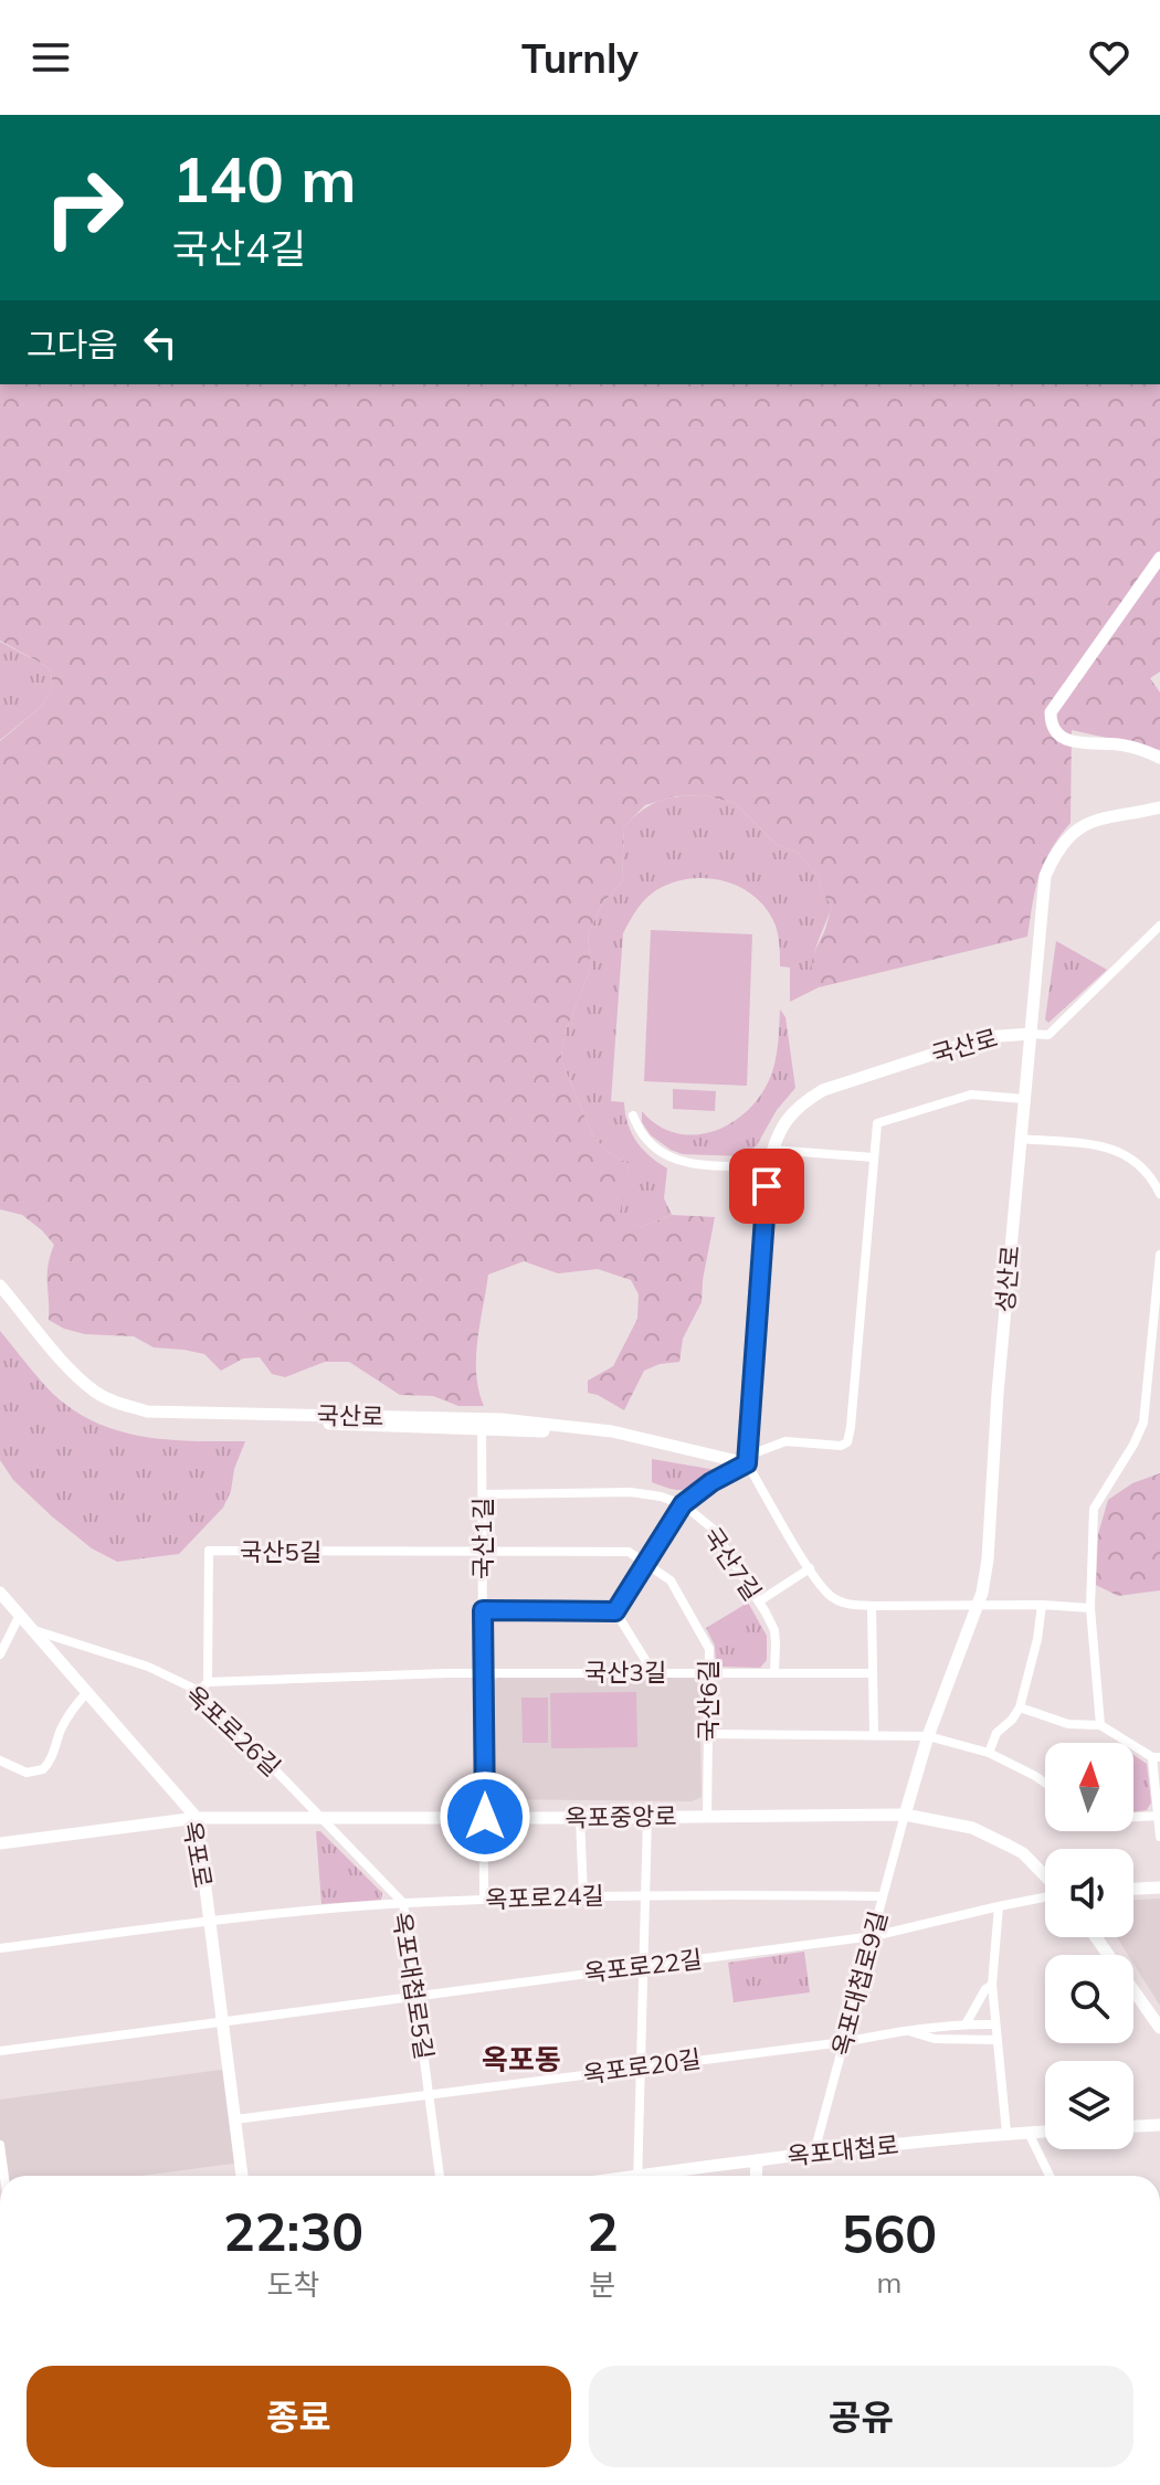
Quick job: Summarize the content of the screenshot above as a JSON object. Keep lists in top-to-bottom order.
{
  "streets": {
    "street": [
      "국산로",
      "성산로",
      "국산1길",
      "국산5길",
      "국산7길",
      "국산3길",
      "국산6길",
      "옥포로26길",
      "옥포중앙로",
      "옥포로",
      "옥포로24길",
      "옥포로22길",
      "옥포대첩로9길",
      "옥포대첩로5길",
      "옥포로20길",
      "옥포대첩로"
    ]
  },
  "crossings": [
    ["국산로", "성산로"],
    ["국산로", "국산1길"],
    ["성산로", "옥포중앙로"],
    ["성산로", "옥포대첩로9길"],
    ["국산1길", "국산5길"],
    ["국산1길", "국산7길"],
    ["국산1길", "국산3길"],
    ["국산1길", "국산6길"],
    ["국산1길", "옥포중앙로"],
    ["국산1길", "옥포로24길"],
    ["국산5길", "국산3길"],
    ["국산5길", "국산6길"],
    ["국산7길", "국산3길"],
    ["국산3길", "국산6길"],
    ["국산6길", "옥포중앙로"],
    ["옥포로26길", "옥포중앙로"],
    ["옥포로26길", "옥포로"],
    ["옥포로26길", "옥포대첩로5길"],
    ["옥포중앙로", "옥포로"],
    ["옥포중앙로", "옥포대첩로9길"],
    ["옥포중앙로", "옥포대첩로5길"],
    ["옥포로", "옥포로24길"],
    ["옥포로", "옥포로22길"],
    ["옥포로", "옥포로20길"],
    ["옥포로24길", "옥포대첩로9길"],
    ["옥포로24길", "옥포대첩로5길"],
    ["옥포로22길", "옥포대첩로9길"],
    ["옥포로22길", "옥포대첩로5길"],
    ["옥포대첩로9길", "옥포로20길"],
    ["옥포대첩로9길", "옥포대첩로"],
    ["옥포대첩로5길", "옥포로20길"]
  ],
  "districts": ["옥포동"],
  "north": "top",
  "page": {
    "header": "Turnly",
    "turn": ["140 m", "국산4길"],
    "then": "그다음",
    "eta": [
      "22:30",
      "도착",
      "2",
      "분",
      "560",
      "m"
    ],
    "buttons": ["종료", "공유"]
  }
}
